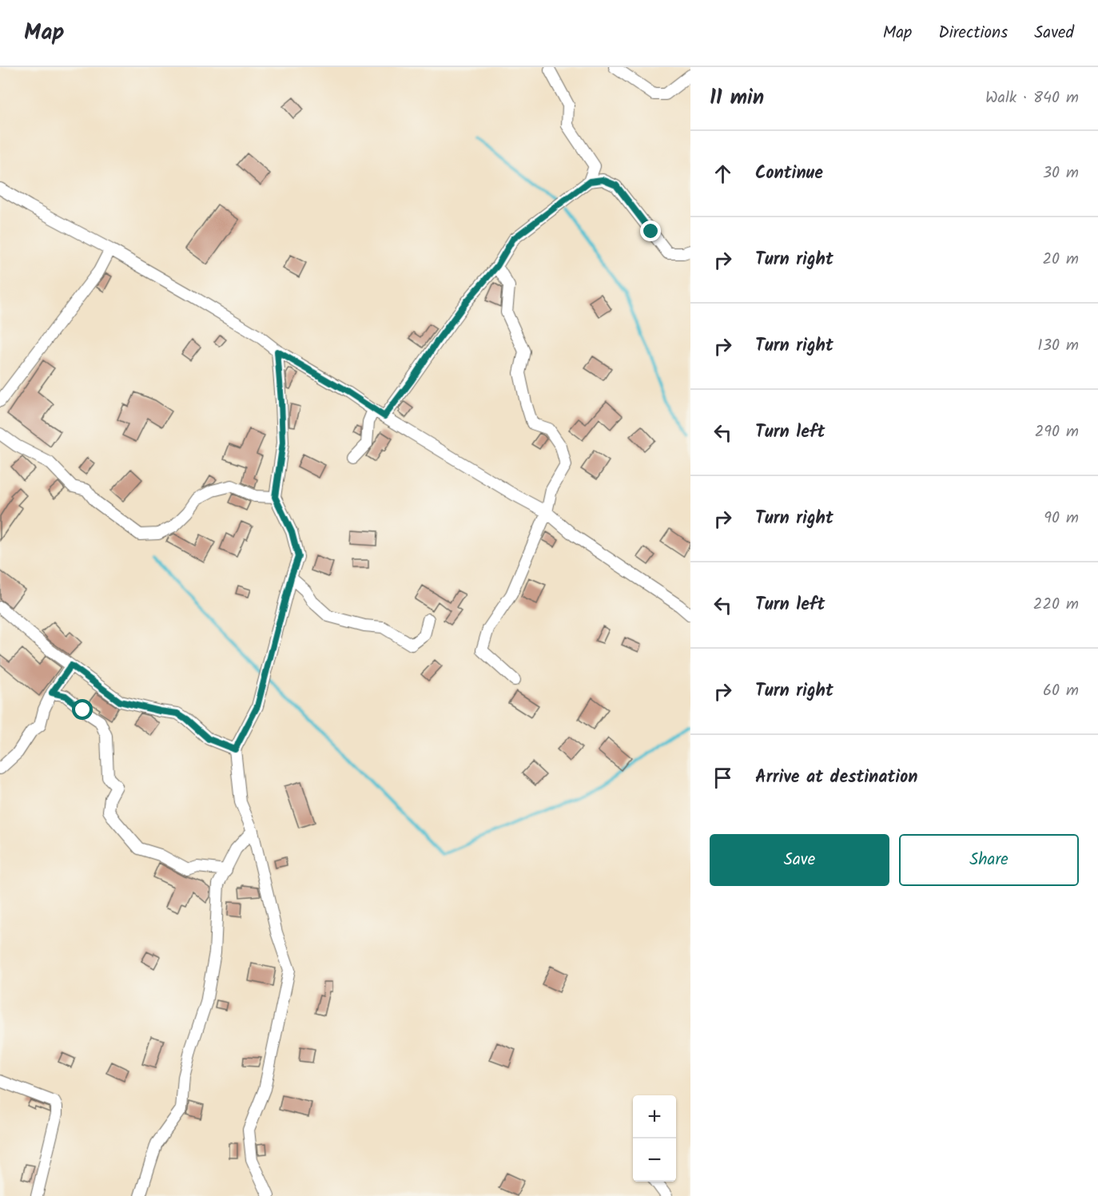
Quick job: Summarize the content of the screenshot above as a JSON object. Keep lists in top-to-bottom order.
{
  "page": {
    "header": "Map",
    "nav": ["Map", "Directions", "Saved"],
    "heading": ["11 min", "Walk · 840 m"],
    "list": [
      ["Continue", "30 m"],
      ["Turn right", "20 m"],
      ["Turn right", "130 m"],
      ["Turn left", "290 m"],
      ["Turn right", "90 m"],
      ["Turn left", "220 m"],
      ["Turn right", "60 m"],
      "Arrive at destination"
    ],
    "buttons": ["Save", "Share"],
    "map_buttons": ["+", "−"]
  }
}
